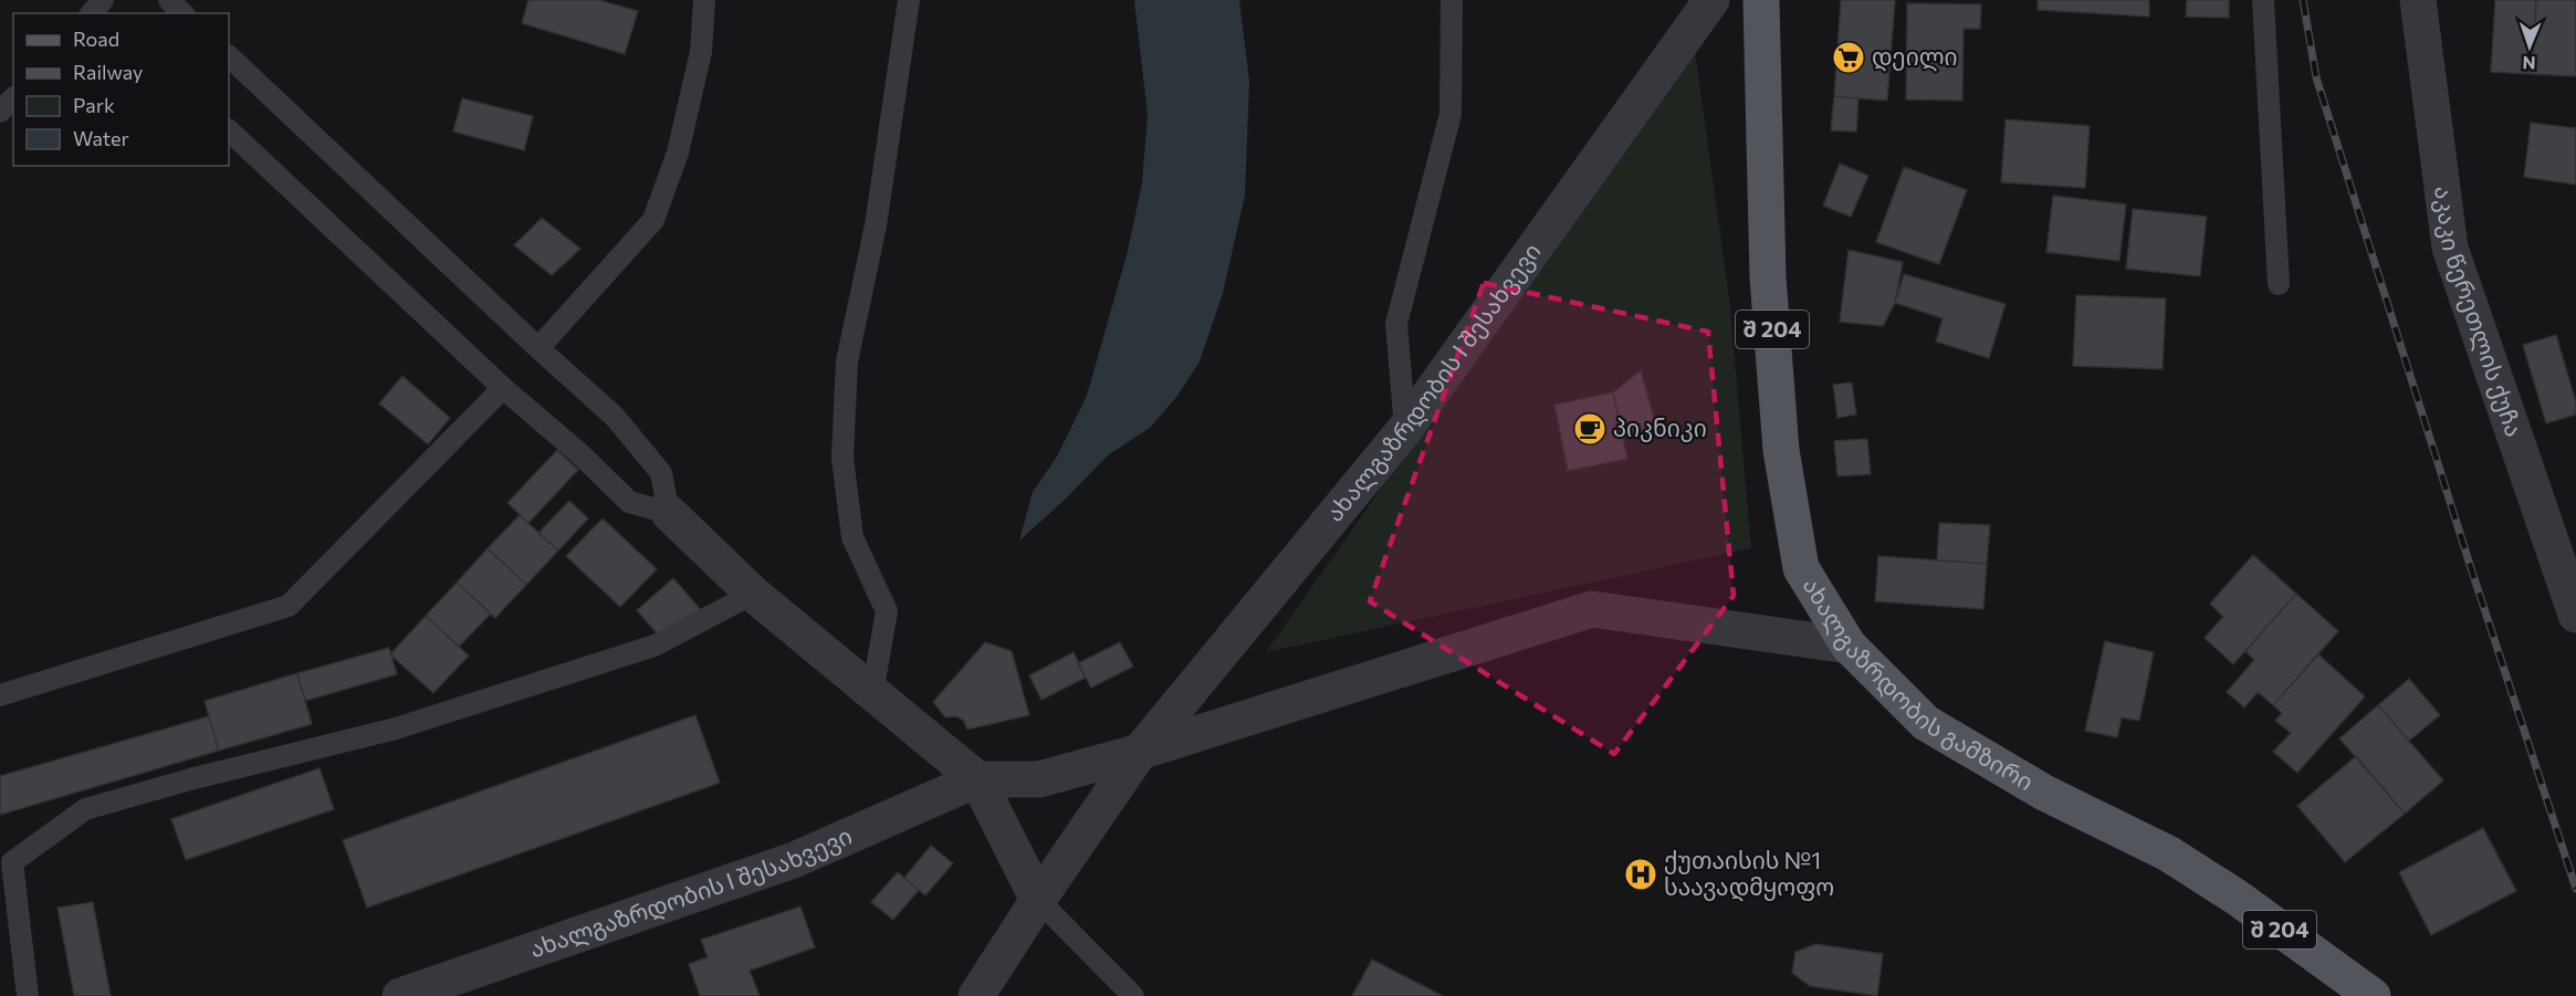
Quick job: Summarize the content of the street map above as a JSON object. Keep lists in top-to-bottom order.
{
  "streets": {
    "main road": ["შ 204", "ახალგაზრდობის გამზირი"],
    "street": ["აკაკი წერეთლის ქუჩა", "ახალგაზრდობის I შესახვევი"]
  },
  "crossings": [
    ["ახალგაზრდობის I შესახვევი", "ახალგაზრდობის გამზირი"]
  ],
  "places": {
    "supermarket": ["დეილი"],
    "cafe": ["პიკნიკი"],
    "hospital": ["ქუთაისის №1 საავადმყოფო"]
  },
  "legend": [
    "Road",
    "Railway",
    "Park",
    "Water"
  ],
  "north": "bottom"
}
